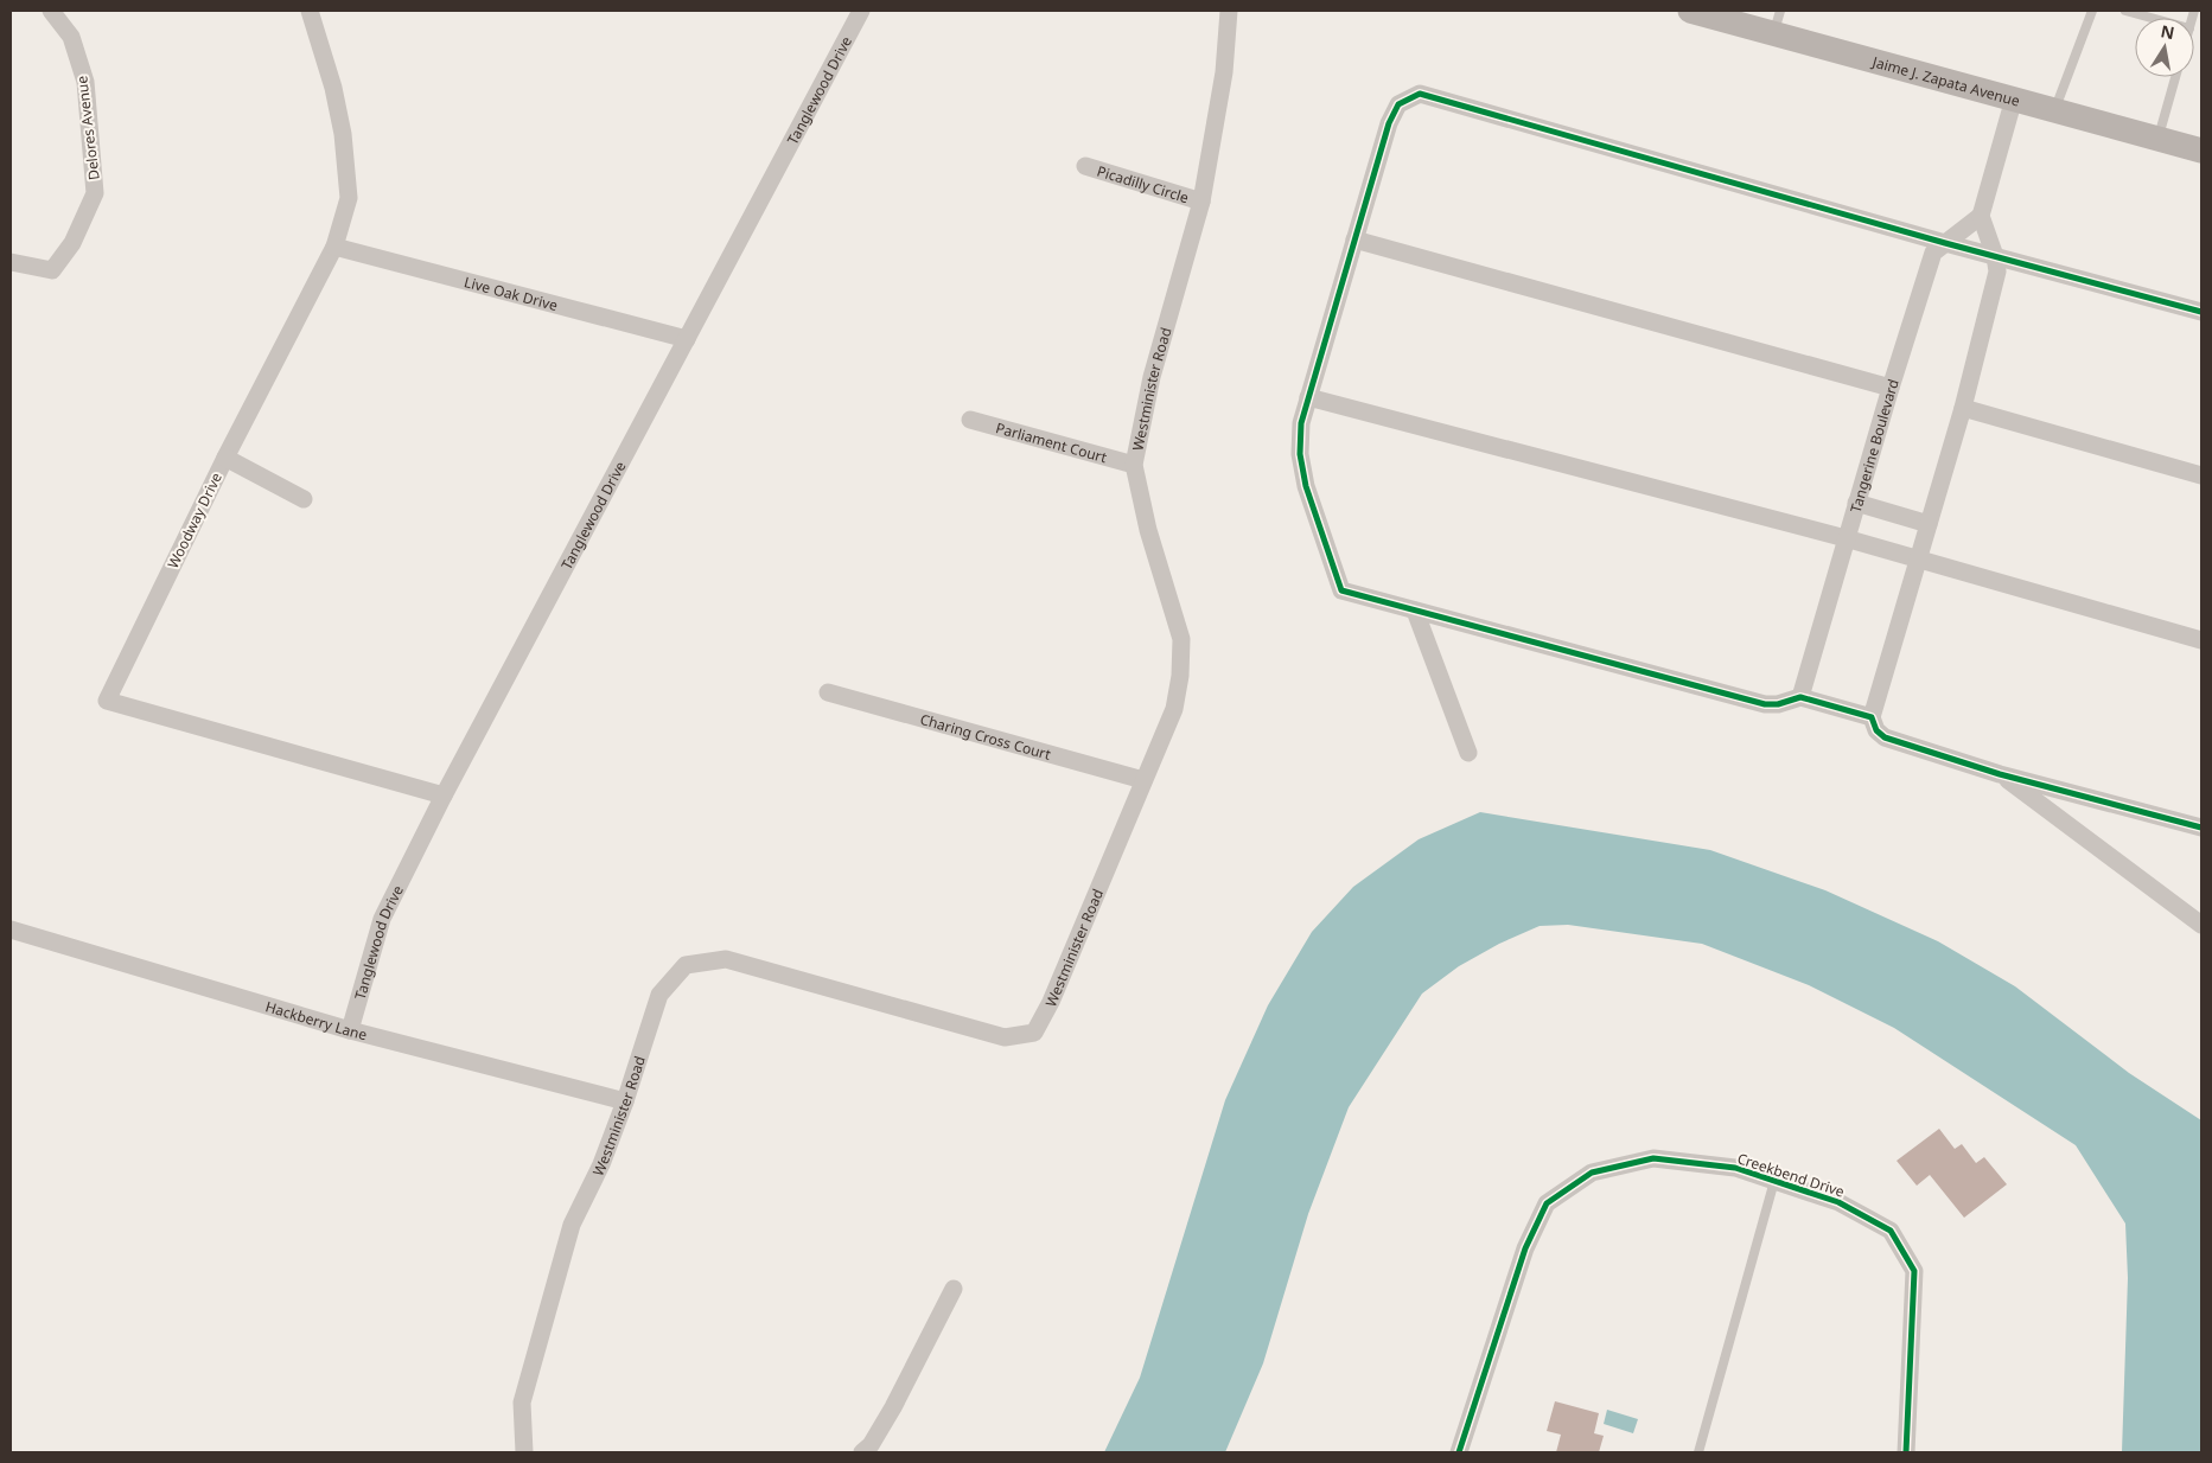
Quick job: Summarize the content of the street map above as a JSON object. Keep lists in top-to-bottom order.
{
  "streets": {
    "street": [
      "Jaime J. Zapata Avenue",
      "Tanglewood Drive",
      "Delores Avenue",
      "Picadilly Circle",
      "Live Oak Drive",
      "Westminister Road",
      "Parliament Court",
      "Tangerine Boulevard",
      "Woodway Drive",
      "Charing Cross Court",
      "Hackberry Lane",
      "Creekbend Drive"
    ]
  },
  "crossings": [
    ["Tanglewood Drive", "Live Oak Drive"],
    ["Tanglewood Drive", "Woodway Drive"],
    ["Tanglewood Drive", "Hackberry Lane"],
    ["Picadilly Circle", "Westminister Road"],
    ["Live Oak Drive", "Woodway Drive"],
    ["Westminister Road", "Parliament Court"],
    ["Westminister Road", "Charing Cross Court"],
    ["Westminister Road", "Hackberry Lane"]
  ],
  "north": "top"
}
